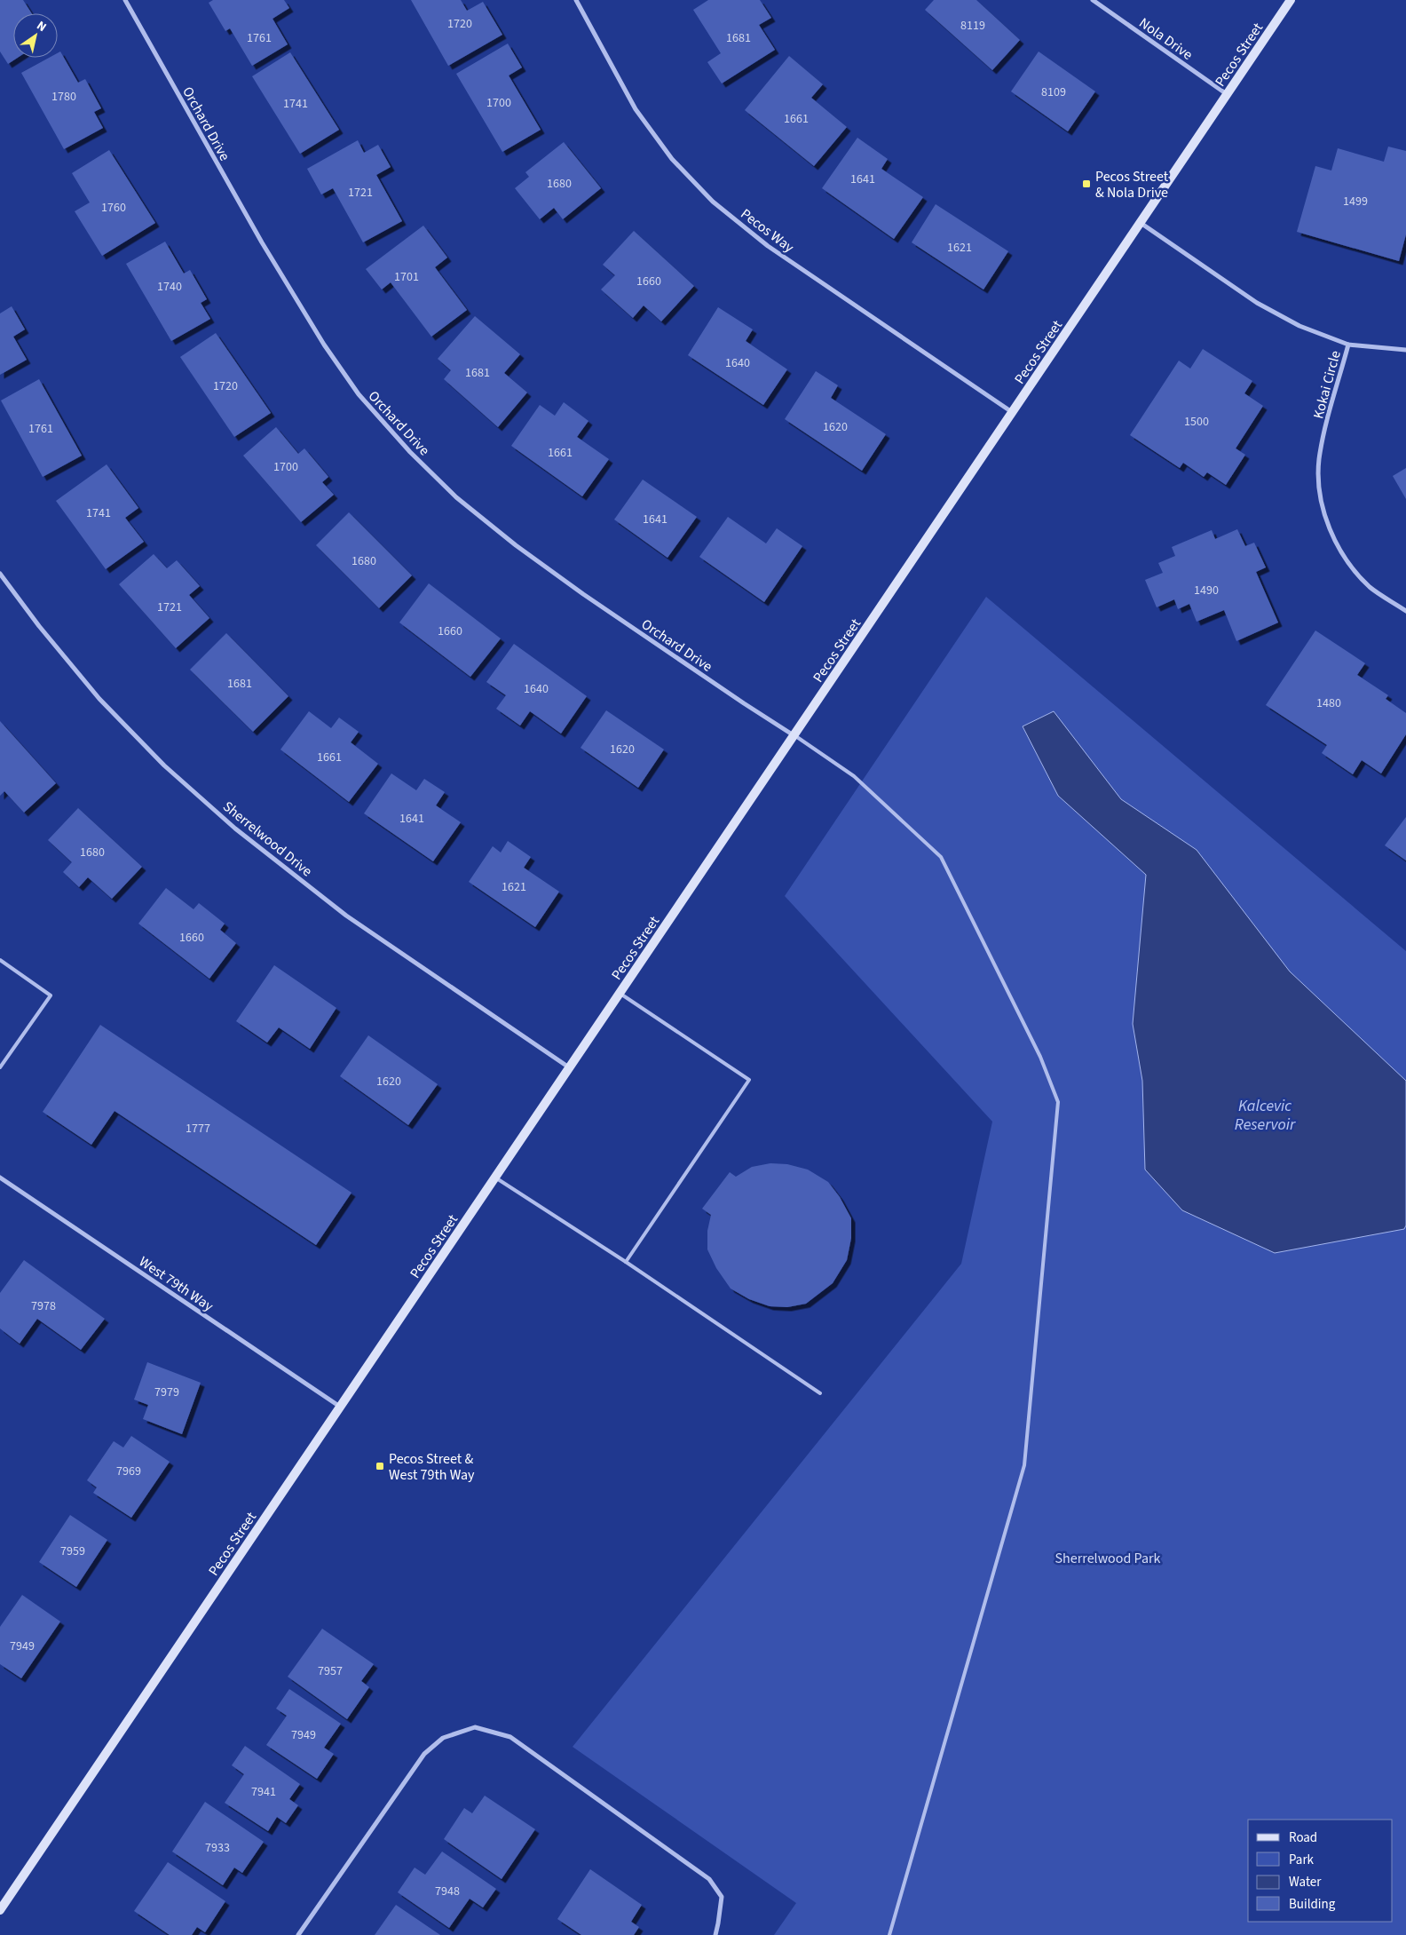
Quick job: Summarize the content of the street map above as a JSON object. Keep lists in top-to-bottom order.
{
  "streets": {
    "main road": ["Pecos Street"],
    "street": [
      "Nola Drive",
      "Orchard Drive",
      "Pecos Way",
      "Kokai Circle",
      "Sherrelwood Drive",
      "West 79th Way"
    ]
  },
  "crossings": [
    ["Nola Drive", "Pecos Street"],
    ["Pecos Street", "Orchard Drive"],
    ["Pecos Street", "Pecos Way"],
    ["Pecos Street", "Kokai Circle"],
    ["Pecos Street", "Sherrelwood Drive"],
    ["Pecos Street", "West 79th Way"]
  ],
  "water": ["Kalcevic Reservoir"],
  "parks": ["Sherrelwood Park"],
  "places": {
    "transit": ["Pecos Street & Nola Drive", "Pecos Street & West 79th Way"]
  },
  "house_numbers": [
    "1720",
    "8119",
    "1761",
    "1681",
    "8109",
    "1780",
    "1700",
    "1741",
    "1661",
    "1641",
    "1680",
    "1721",
    "1499",
    "1760",
    "1621",
    "1701",
    "1660",
    "1740",
    "1640",
    "1681",
    "1720",
    "1500",
    "1620",
    "1761",
    "1661",
    "1700",
    "1741",
    "1641",
    "1680",
    "1490",
    "1721",
    "1660",
    "1681",
    "1640",
    "1480",
    "1620",
    "1661",
    "1641",
    "1680",
    "1621",
    "1660",
    "1620",
    "1777",
    "7978",
    "7979",
    "7969",
    "7959",
    "7949",
    "7957",
    "7949",
    "7941",
    "7933",
    "7948"
  ],
  "legend": [
    "Road",
    "Park",
    "Water",
    "Building"
  ],
  "north": "top right"
}
